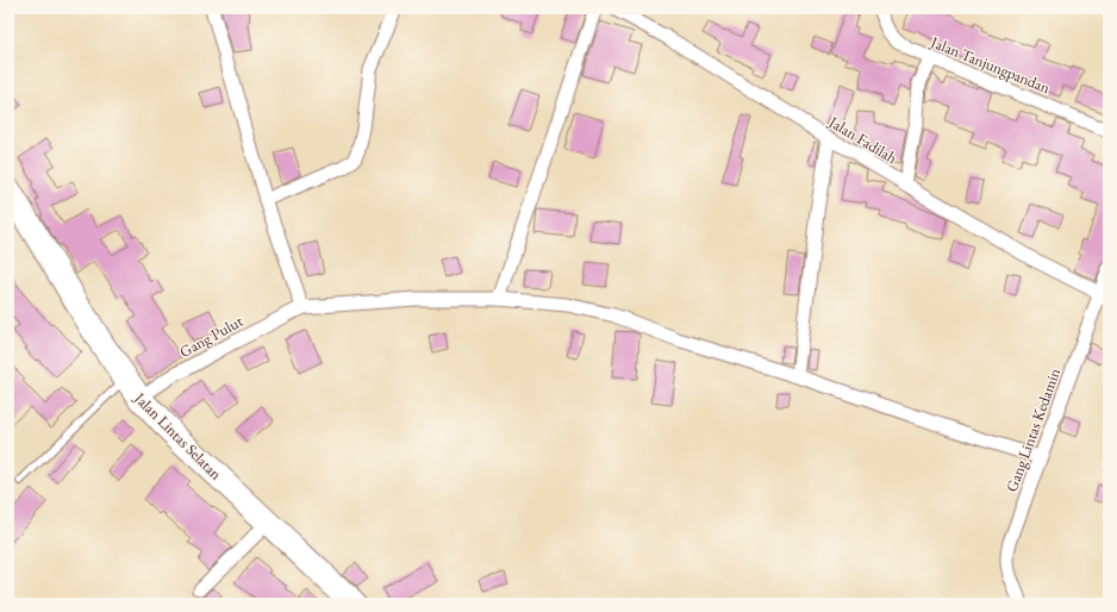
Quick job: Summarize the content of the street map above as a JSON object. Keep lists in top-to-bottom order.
{
  "streets": {
    "highway": ["Jalan Lintas Selatan"],
    "street": [
      "Jalan Tanjungpandan",
      "Jalan Fadilah",
      "Gang Pulut",
      "Gang Lintas Kedamin"
    ]
  },
  "crossings": [
    ["Jalan Fadilah", "Gang Lintas Kedamin"],
    ["Gang Pulut", "Jalan Lintas Selatan"]
  ]
}
